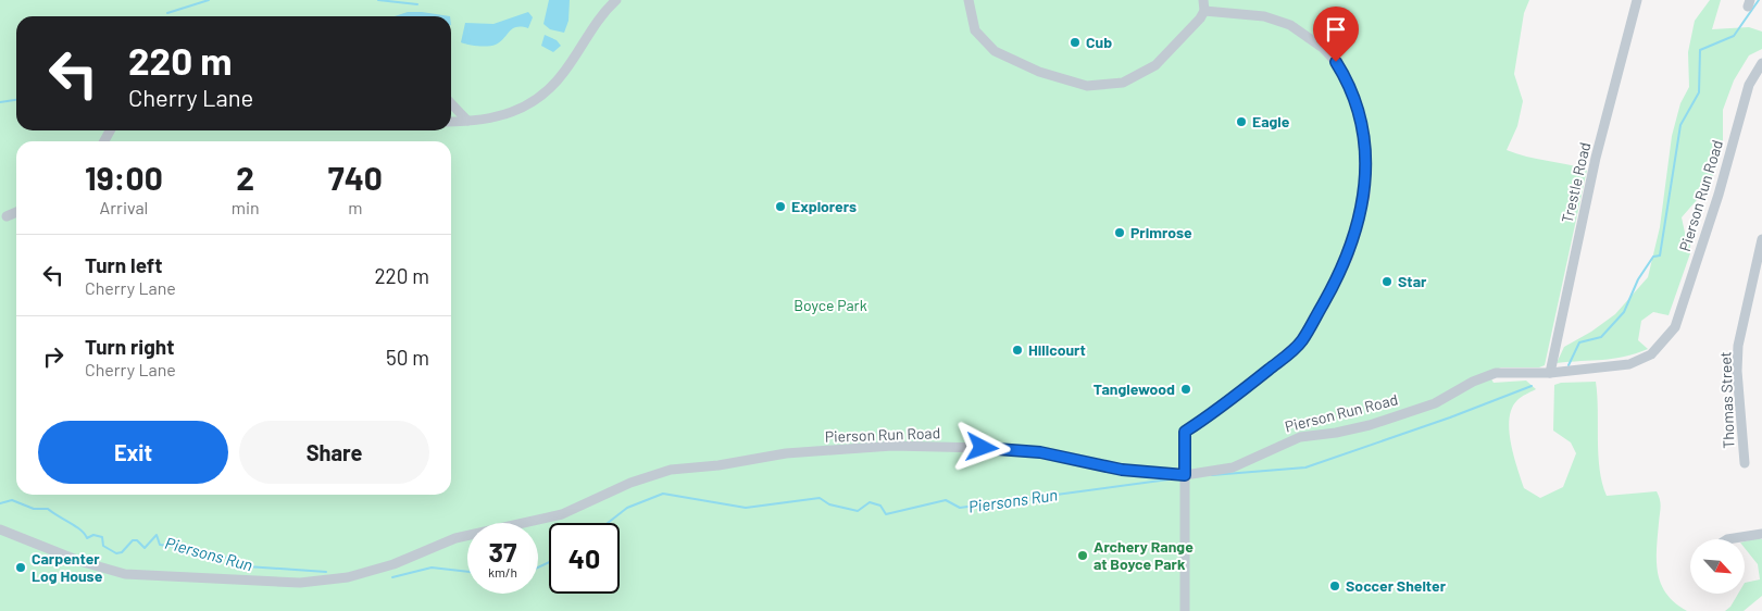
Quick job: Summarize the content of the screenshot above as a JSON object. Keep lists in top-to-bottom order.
{
  "streets": {
    "street": ["Trestle Road", "Pierson Run Road", "Thomas Street"]
  },
  "crossings": [
    ["Trestle Road", "Pierson Run Road"]
  ],
  "water": ["Piersons Run"],
  "parks": ["Boyce Park"],
  "places": [
    "Cub",
    "Eagle",
    "Explorers",
    "Primrose",
    "Star",
    "Hillcourt",
    "Tanglewood",
    "Archery Range at Boyce Park",
    "Carpenter Log House",
    "Soccer Shelter"
  ],
  "north": "bottom right",
  "page": {
    "turn": ["220 m", "Cherry Lane"],
    "eta": [
      "19:00",
      "Arrival",
      "2",
      "min",
      "740",
      "m"
    ],
    "list": [
      {
        "name": "Turn left",
        "note": "Cherry Lane",
        "value": "220 m"
      },
      {
        "name": "Turn right",
        "note": "Cherry Lane",
        "value": "50 m"
      }
    ],
    "buttons": ["Exit", "Share"],
    "speed": "37 km/h",
    "limit": "40"
  }
}
